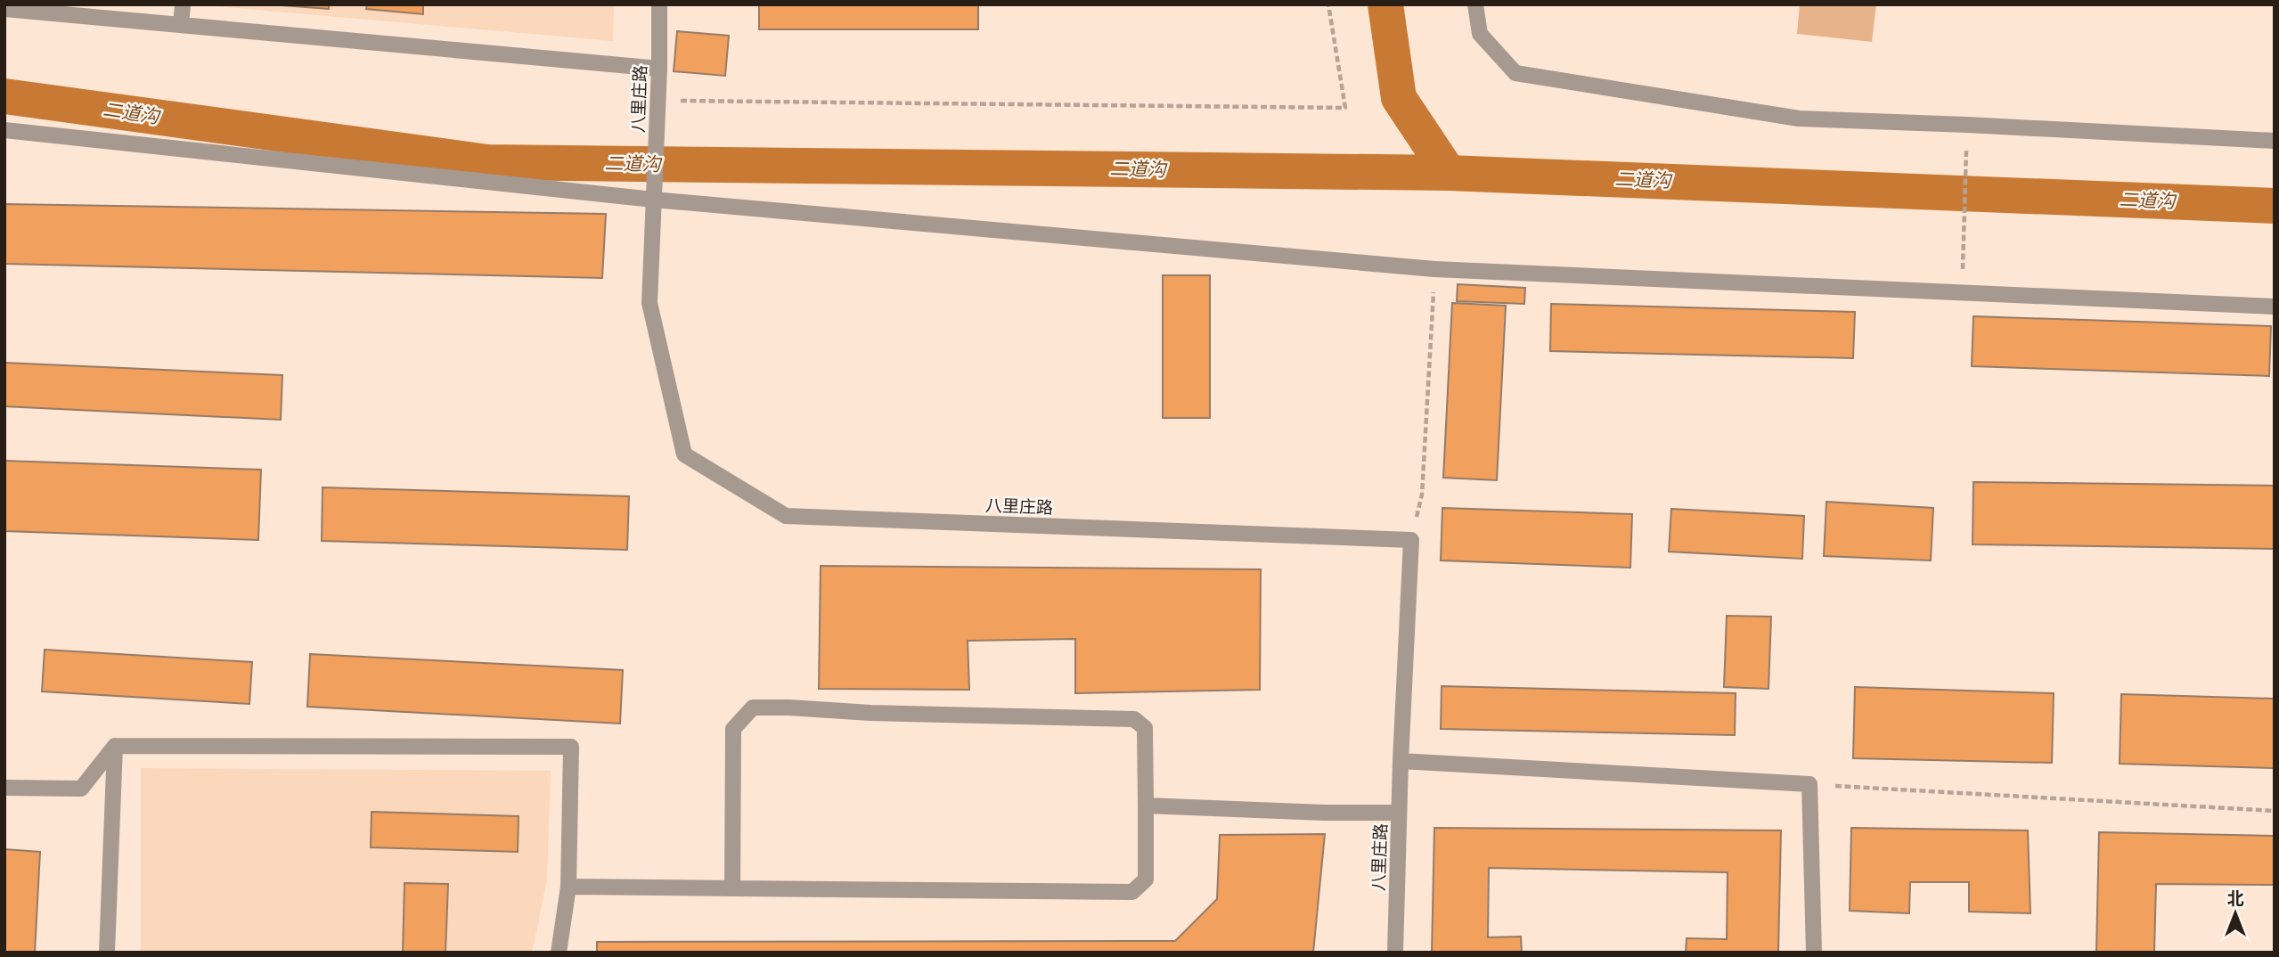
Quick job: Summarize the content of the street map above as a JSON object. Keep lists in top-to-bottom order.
{
  "streets": {
    "street": ["八里庄路"]
  },
  "water": ["二道沟"],
  "north": "top"
}
